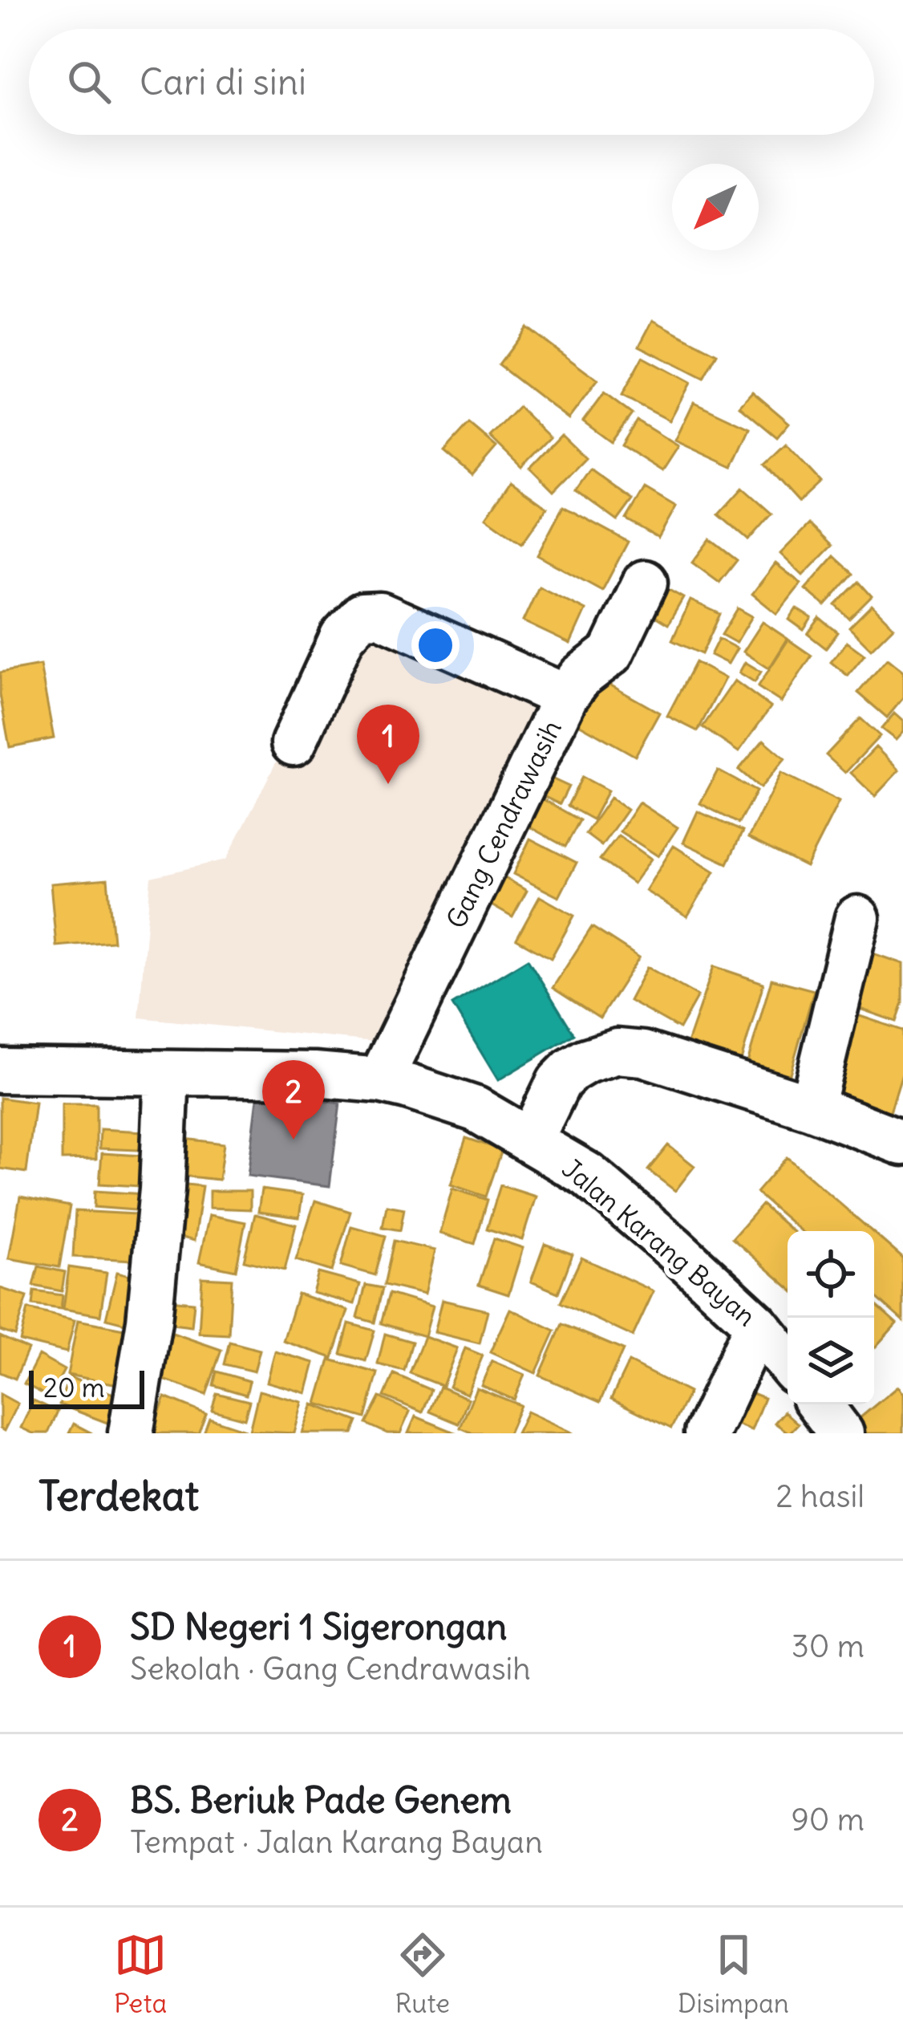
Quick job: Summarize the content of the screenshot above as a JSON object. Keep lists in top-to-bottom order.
{
  "streets": {
    "street": ["Gang Cendrawasih", "Jalan Karang Bayan"]
  },
  "crossings": [
    ["Gang Cendrawasih", "Jalan Karang Bayan"]
  ],
  "scale_bar": "20 m",
  "north": "bottom left",
  "page": {
    "search": "Cari di sini",
    "pins": ["1", "2"],
    "scale": "20 m",
    "heading": ["Terdekat", "2 hasil"],
    "list": [
      {
        "mark": "1",
        "name": "SD Negeri 1 Sigerongan",
        "note": "Sekolah · Gang Cendrawasih",
        "value": "30 m"
      },
      {
        "mark": "2",
        "name": "BS. Beriuk Pade Genem",
        "note": "Tempat · Jalan Karang Bayan",
        "value": "90 m"
      }
    ],
    "nav": ["Peta", "Rute", "Disimpan"]
  }
}
